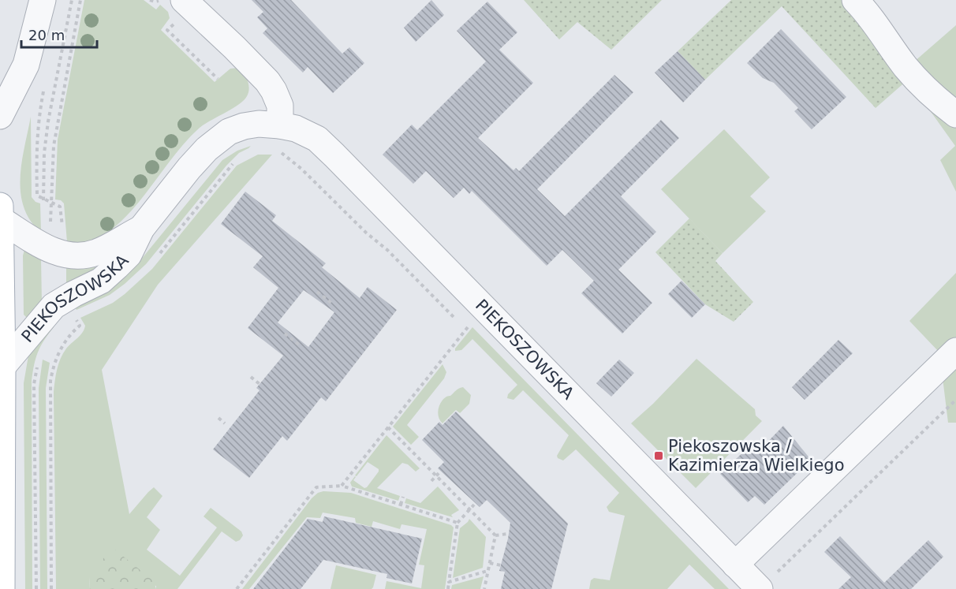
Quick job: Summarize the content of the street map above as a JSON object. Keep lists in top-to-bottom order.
{
  "streets": {
    "street": ["PIEKOSZOWSKA"]
  },
  "places": {
    "transit": ["Piekoszowska / Kazimierza Wielkiego"]
  },
  "scale_bar": "20 m"
}
